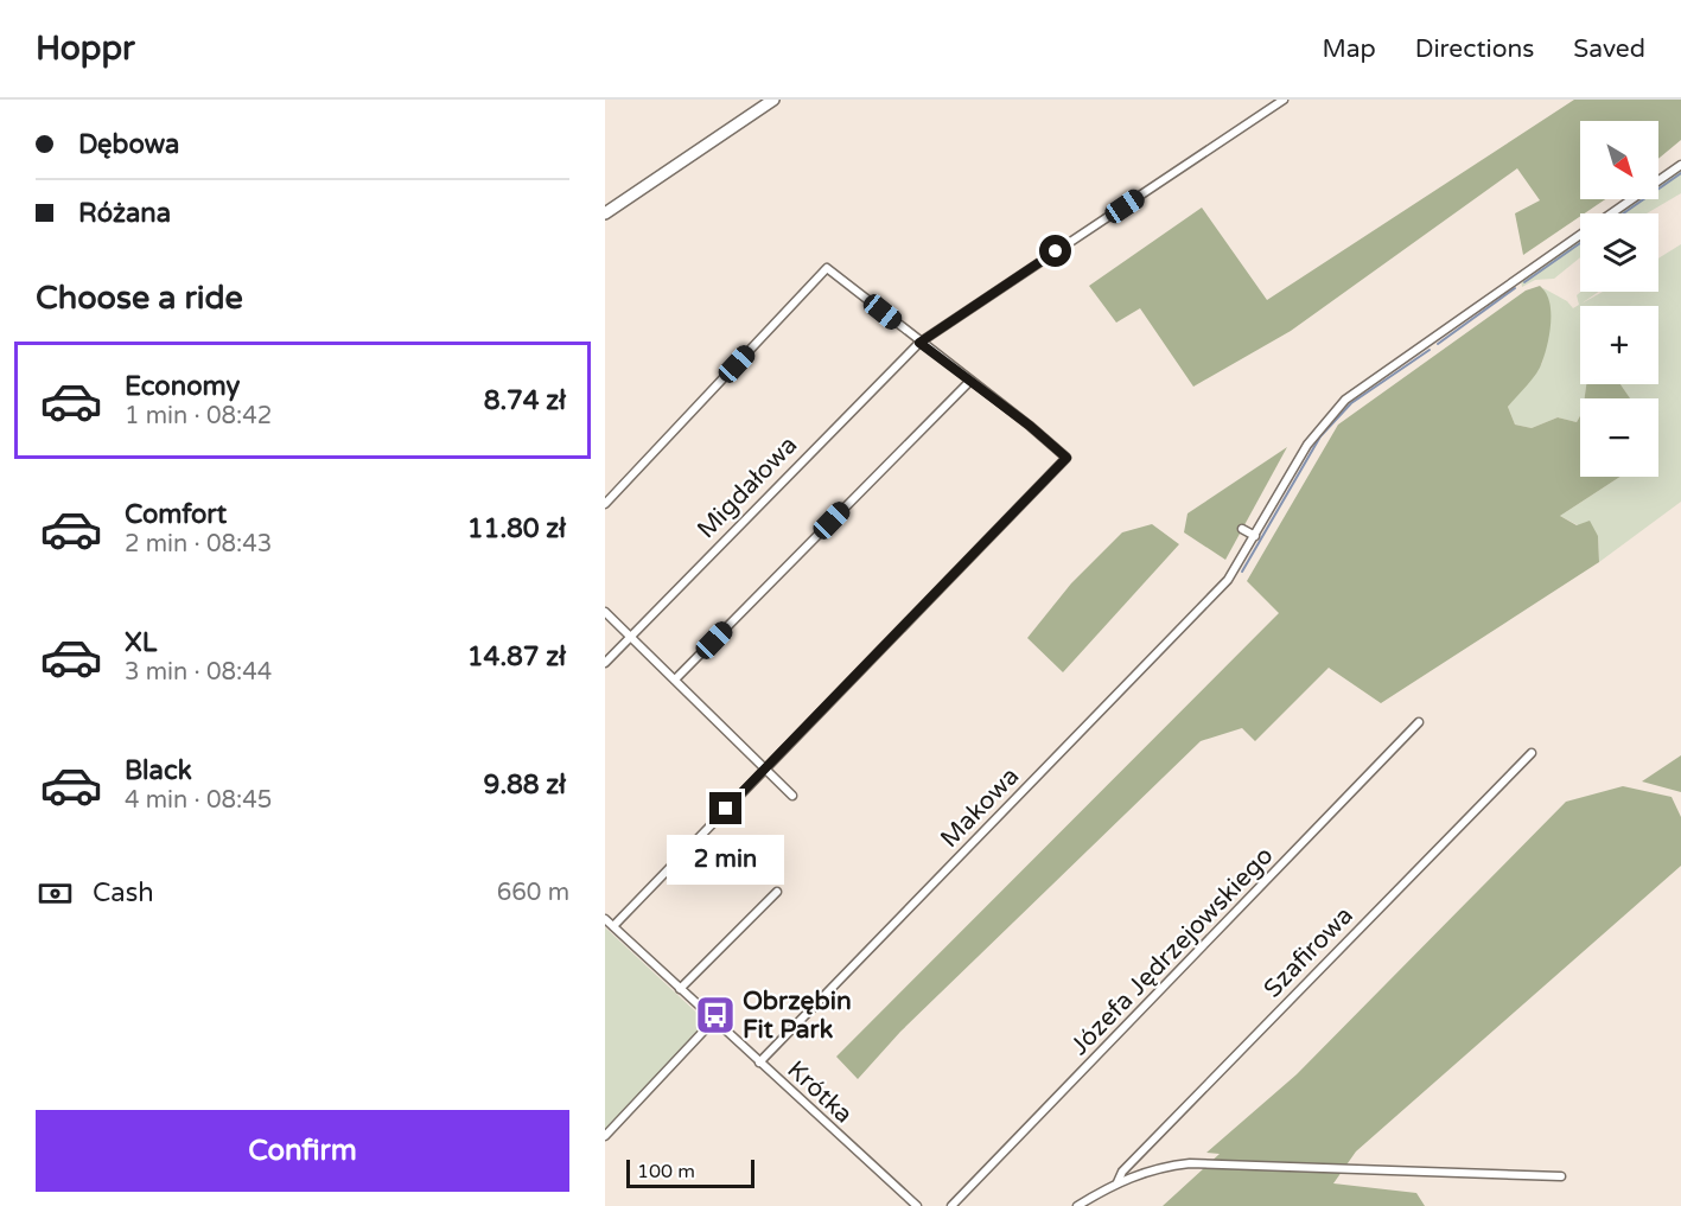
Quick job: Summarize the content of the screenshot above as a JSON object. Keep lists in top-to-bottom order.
{
  "streets": {
    "street": [
      "Migdałowa",
      "Makowa",
      "Józefa Jędrzejowskiego",
      "Szafirowa",
      "Krótka"
    ]
  },
  "crossings": [
    ["Makowa", "Krótka"]
  ],
  "places": {
    "bus stop": ["Obrzębin Fit Park"]
  },
  "scale_bar": "100 m",
  "north": "bottom right",
  "page": {
    "header": "Hoppr",
    "nav": ["Map", "Directions", "Saved"],
    "banner": ["Dębowa", "Różana"],
    "map_buttons": ["+", "−"],
    "heading": "Choose a ride",
    "list": [
      {
        "name": "Economy",
        "note": "1 min · 08:42",
        "value": "8.74 zł"
      },
      {
        "name": "Comfort",
        "note": "2 min · 08:43",
        "value": "11.80 zł"
      },
      {
        "name": "XL",
        "note": "3 min · 08:44",
        "value": "14.87 zł"
      },
      {
        "name": "Black",
        "note": "4 min · 08:45",
        "value": "9.88 zł"
      }
    ],
    "bubble": "2 min",
    "pay": ["Cash", "660 m"],
    "buttons": "Confirm",
    "scale": "100 m"
  }
}
